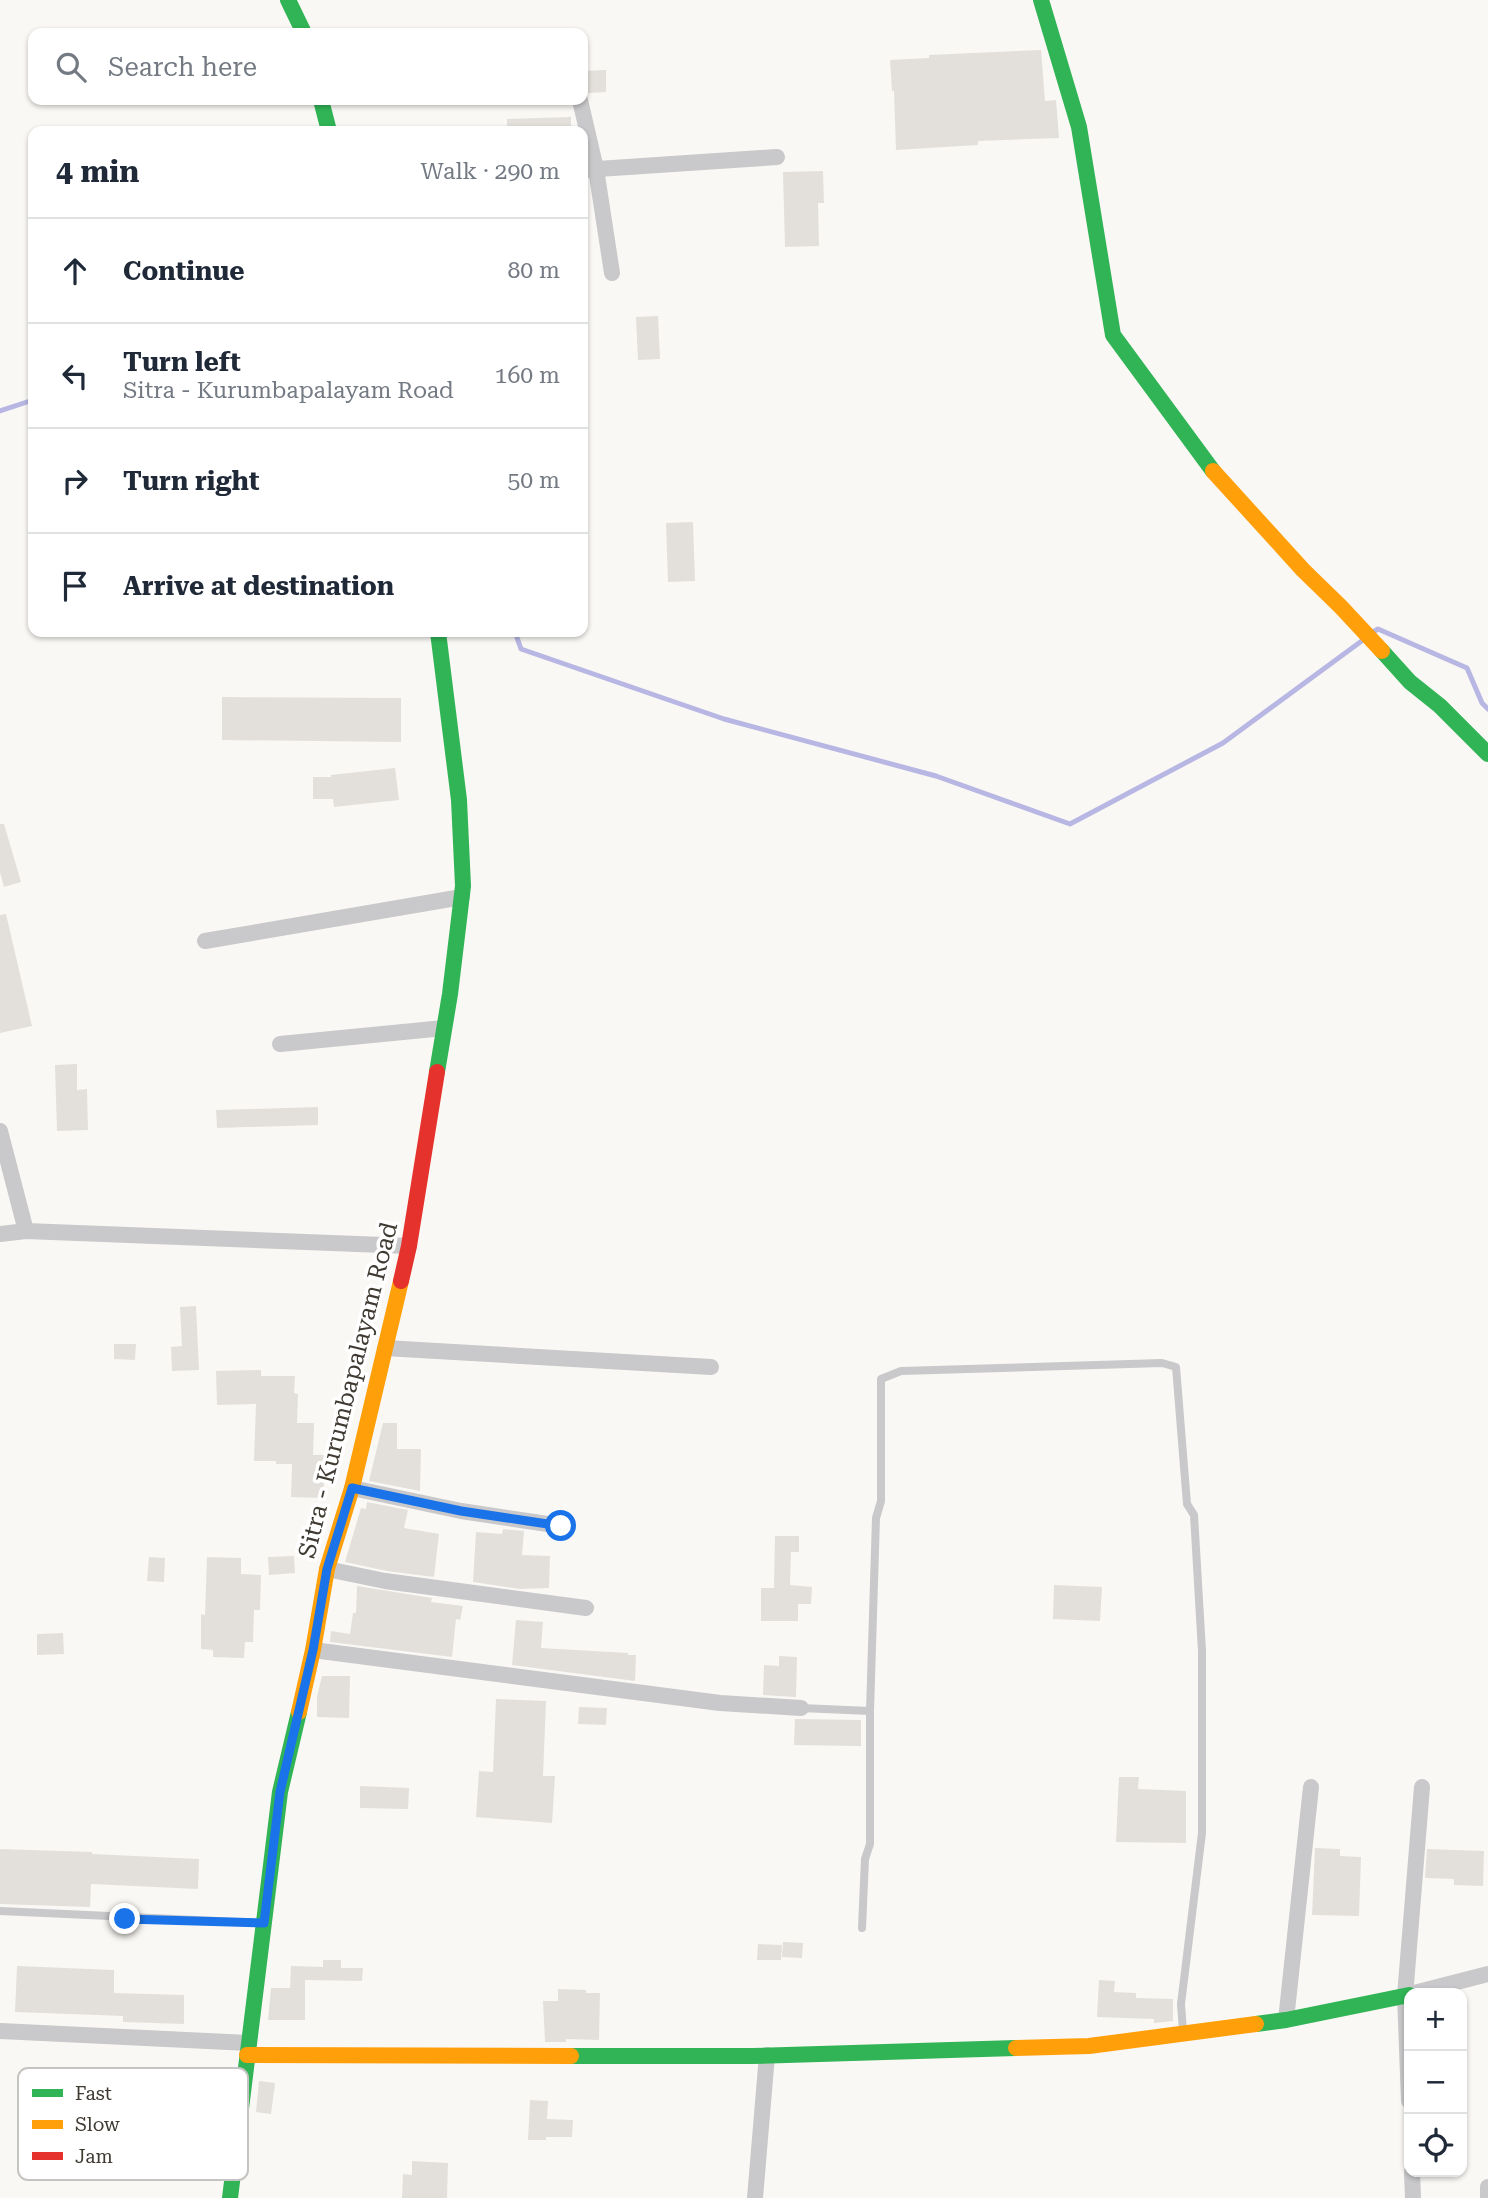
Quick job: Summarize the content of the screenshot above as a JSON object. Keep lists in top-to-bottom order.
{
  "streets": {
    "street": ["Sitra - Kurumbapalayam Road"]
  },
  "legend": ["Fast", "Slow", "Jam"],
  "page": {
    "search": "Search here",
    "heading": ["4 min", "Walk · 290 m"],
    "list": [
      ["Continue", "80 m"],
      ["Turn left", "Sitra - Kurumbapalayam Road", "160 m"],
      ["Turn right", "50 m"],
      "Arrive at destination"
    ],
    "map_buttons": ["+", "−"]
  }
}
